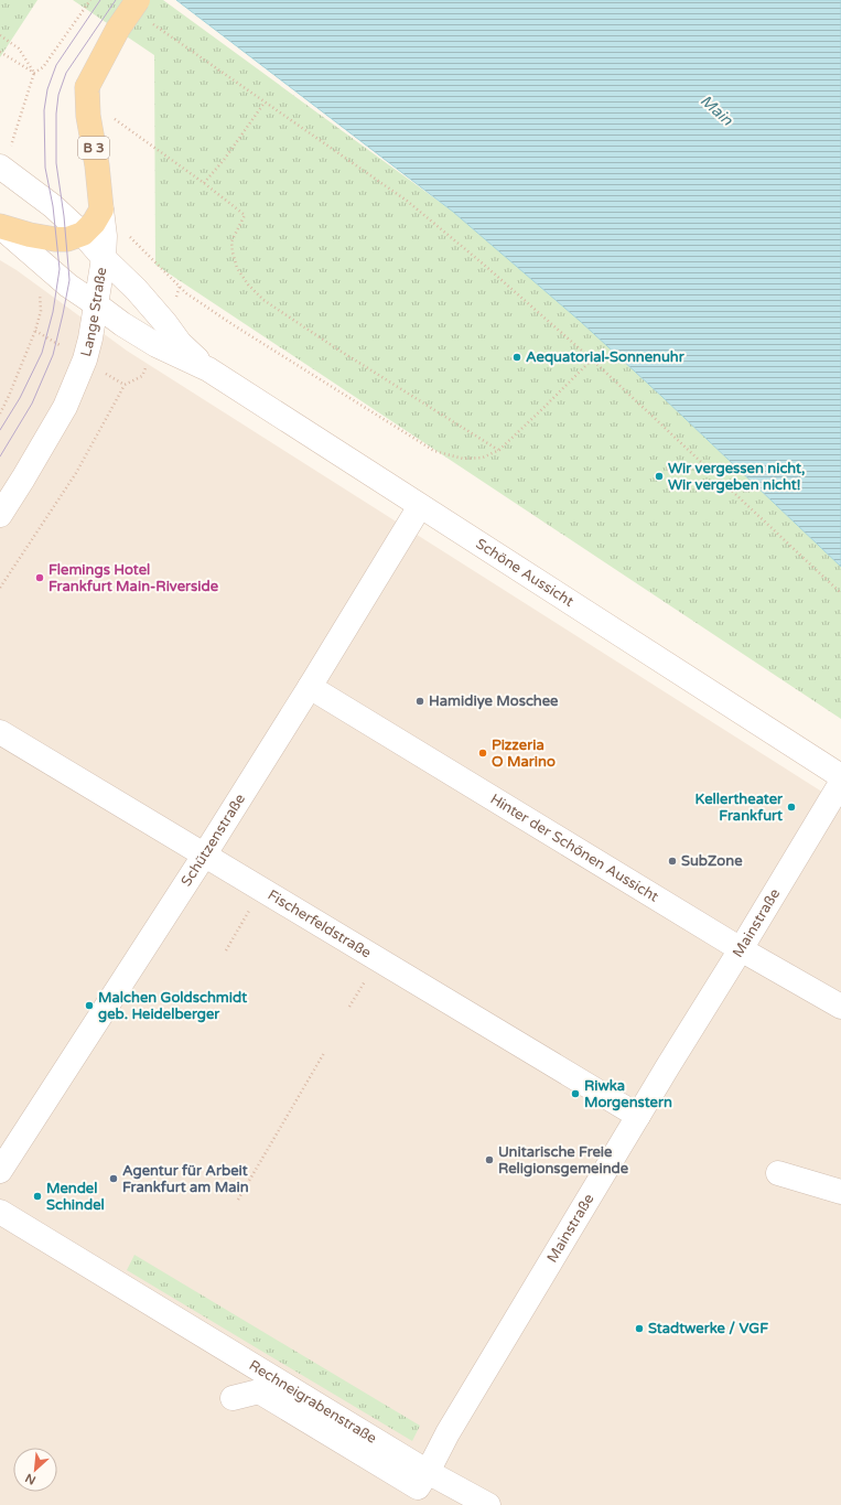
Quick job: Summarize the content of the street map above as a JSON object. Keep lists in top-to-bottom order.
{
  "streets": {
    "main road": ["B 3", "Lange Straße"],
    "street": [
      "Schöne Aussicht",
      "Schützenstraße",
      "Hinter der Schönen Aussicht",
      "Mainstraße",
      "Fischerfeldstraße",
      "Rechneigrabenstraße"
    ]
  },
  "crossings": [
    ["Lange Straße", "Schöne Aussicht"],
    ["Schöne Aussicht", "Schützenstraße"],
    ["Schützenstraße", "Hinter der Schönen Aussicht"],
    ["Schützenstraße", "Fischerfeldstraße"],
    ["Hinter der Schönen Aussicht", "Mainstraße"],
    ["Mainstraße", "Fischerfeldstraße"],
    ["Mainstraße", "Rechneigrabenstraße"]
  ],
  "water": ["Main"],
  "places": [
    "Aequatorial-Sonnenuhr",
    "Wir vergessen nicht, Wir vergeben nicht!",
    "Flemings Hotel Frankfurt Main-Riverside",
    "Hamidiye Moschee",
    "Pizzeria O Marino",
    "Kellertheater Frankfurt",
    "SubZone",
    "Malchen Goldschmidt geb. Heidelberger",
    "Riwka Morgenstern",
    "Unitarische Freie Religionsgemeinde",
    "Agentur für Arbeit Frankfurt am Main",
    "Mendel Schindel",
    "Stadtwerke / VGF"
  ],
  "north": "bottom left"
}
